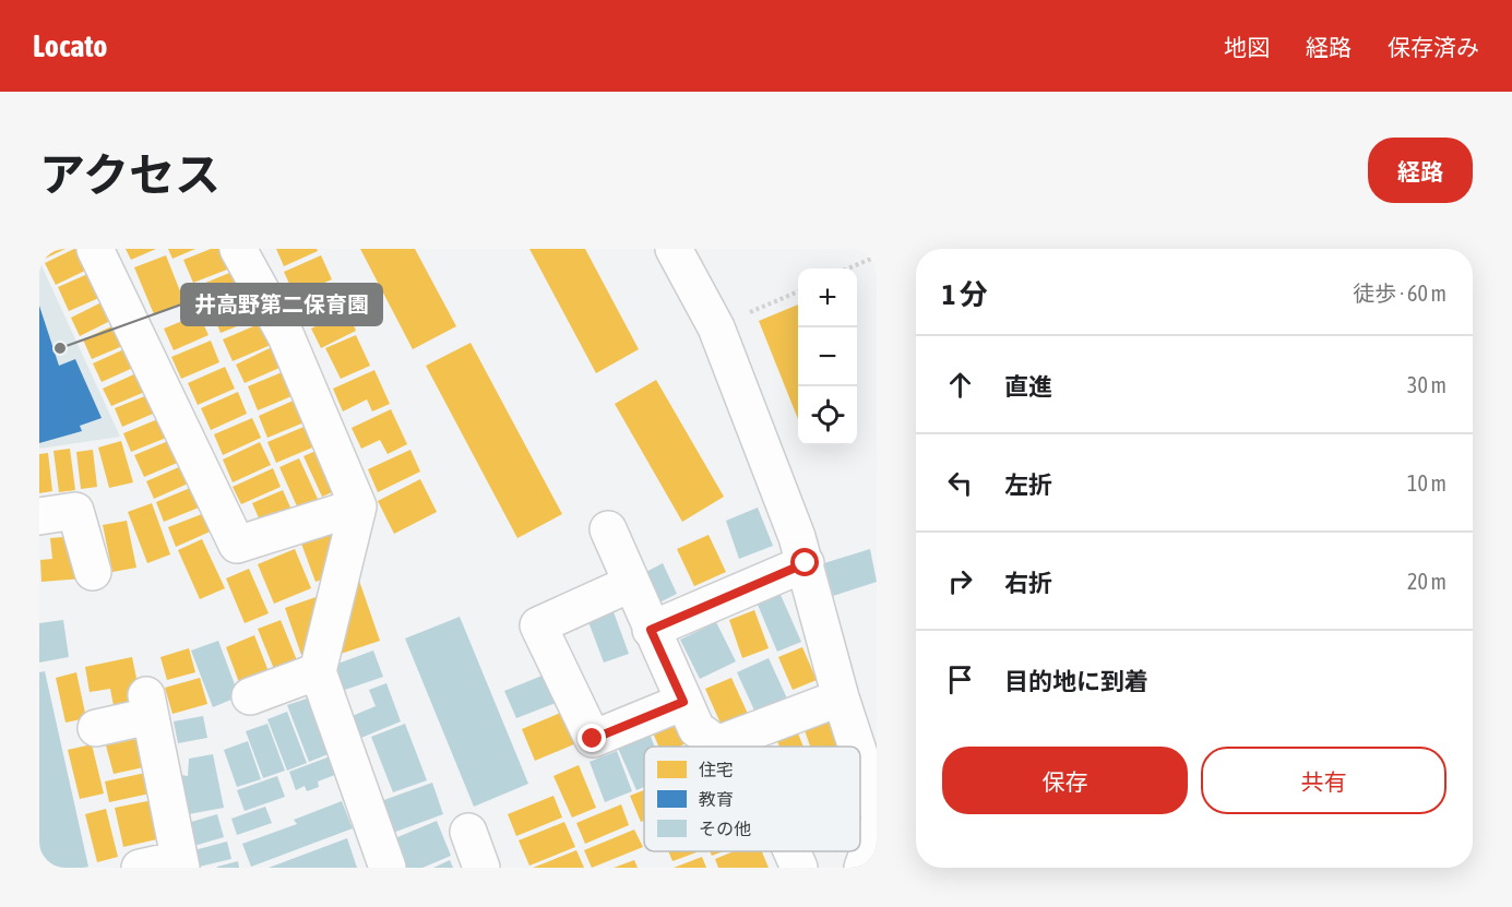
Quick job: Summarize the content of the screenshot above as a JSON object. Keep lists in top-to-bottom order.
{
  "places": ["井高野第二保育園"],
  "legend": ["住宅", "教育", "その他"],
  "page": {
    "header": "Locato",
    "nav": ["地図", "経路", "保存済み"],
    "title": "アクセス",
    "buttons": [
      "経路",
      ["保存", "共有"]
    ],
    "heading": ["1 分", "徒歩 · 60 m"],
    "map_buttons": ["+", "−"],
    "list": [
      ["直進", "30 m"],
      ["左折", "10 m"],
      ["右折", "20 m"],
      "目的地に到着"
    ]
  }
}
